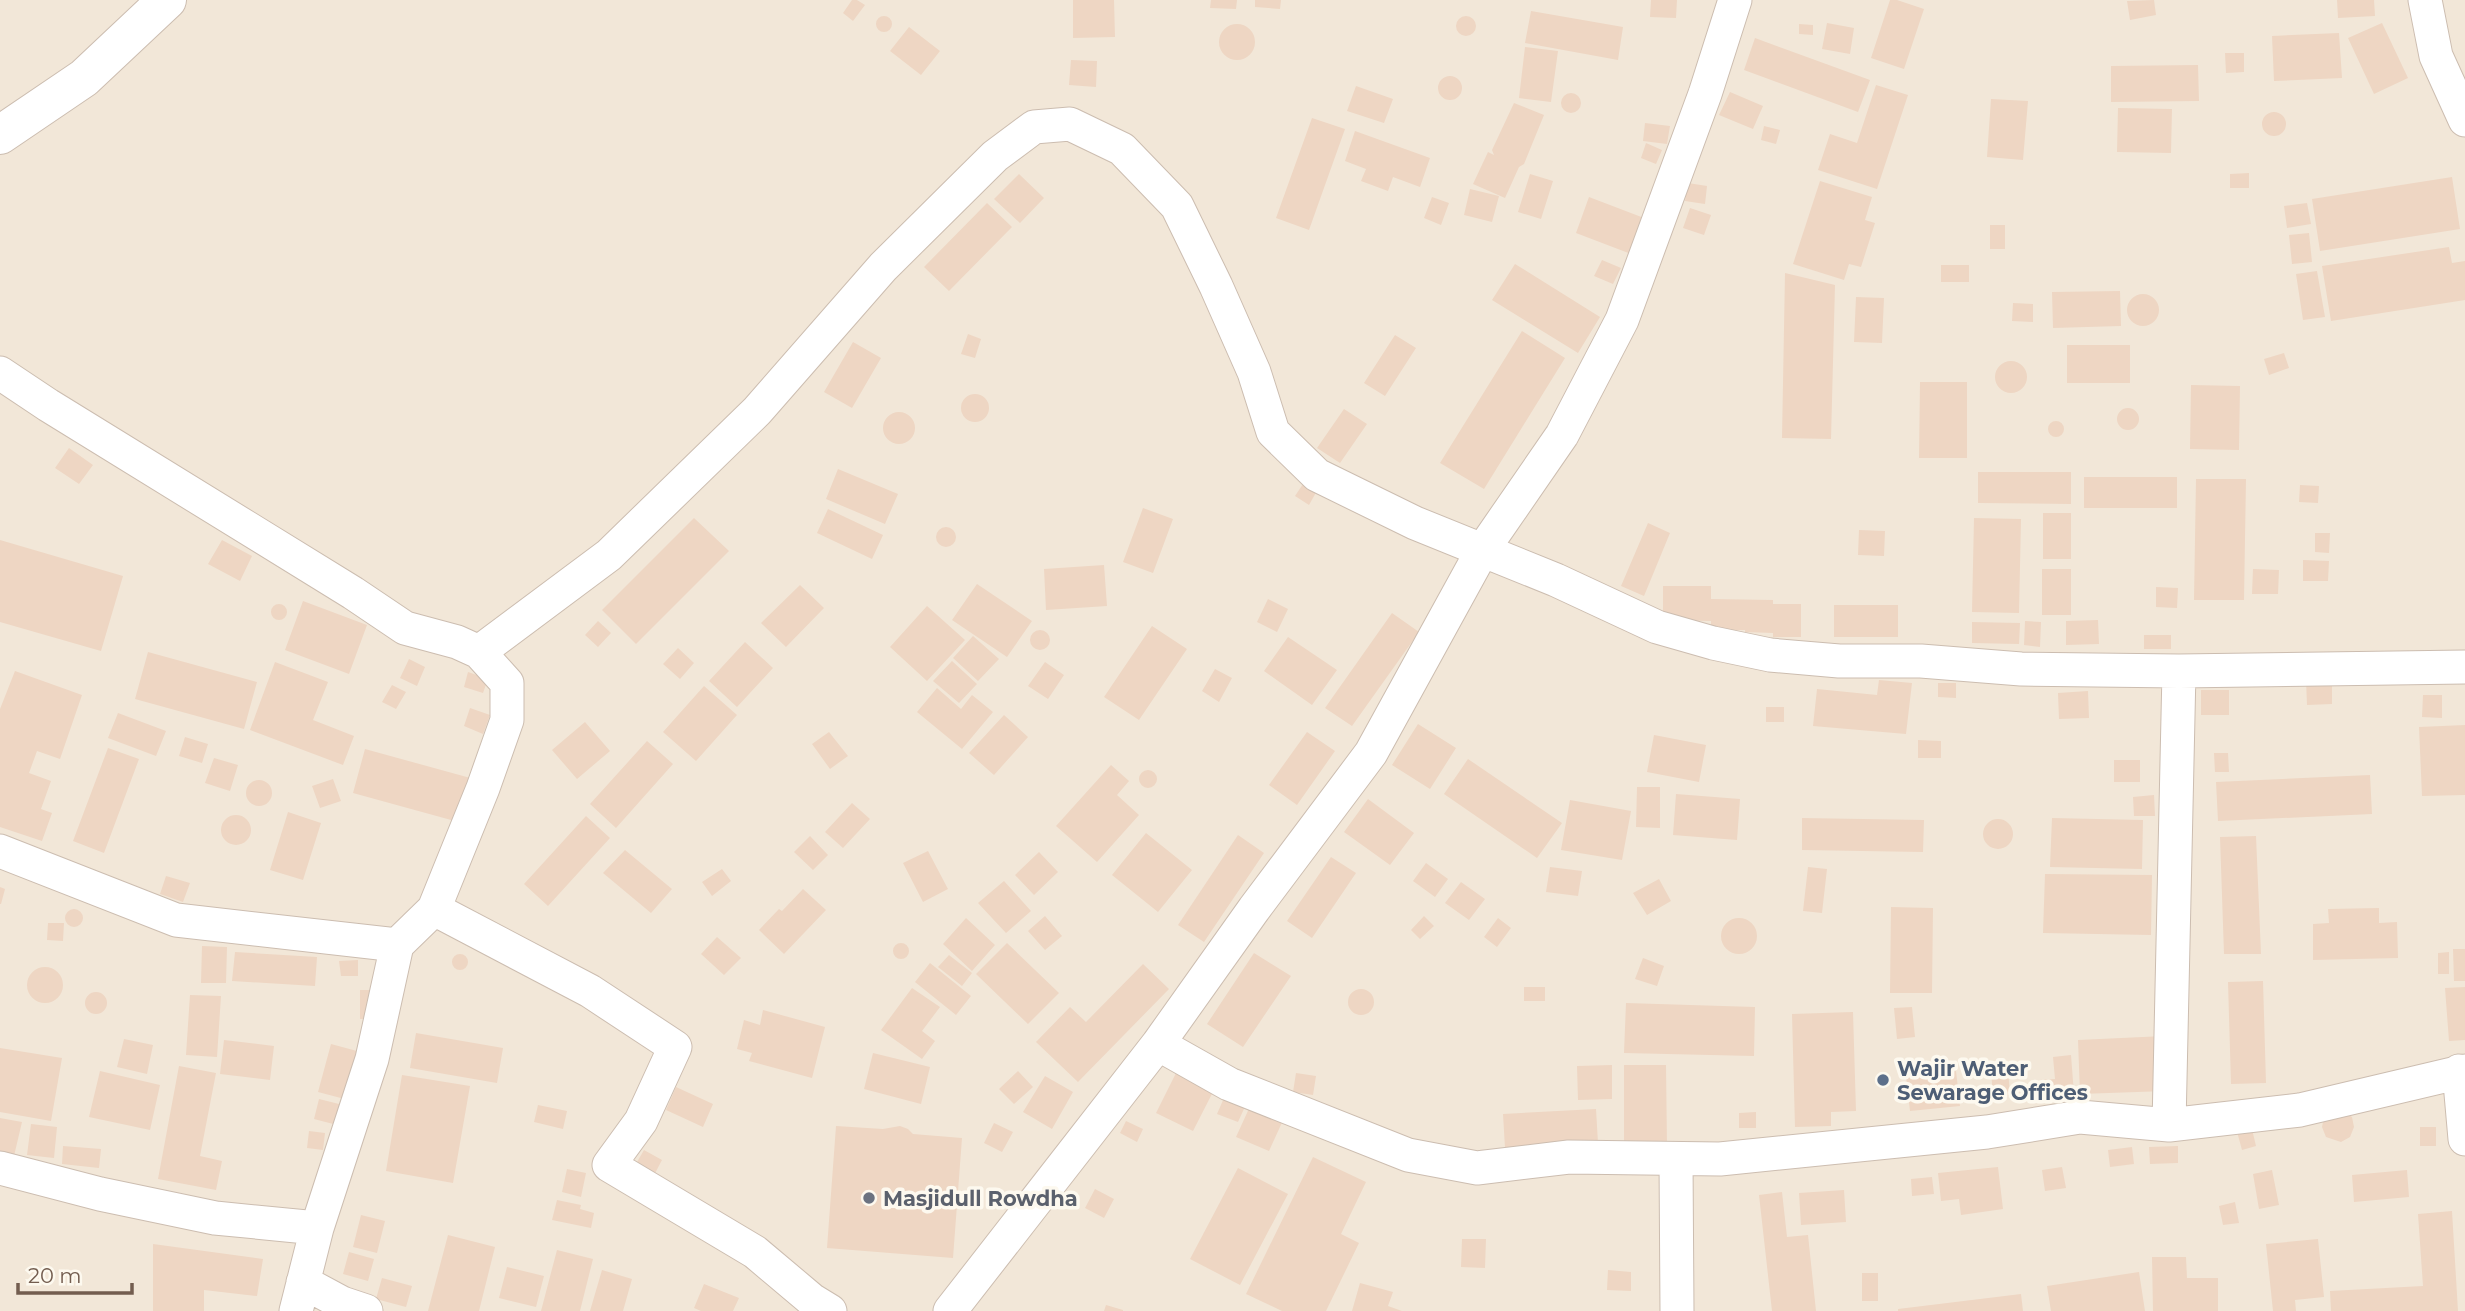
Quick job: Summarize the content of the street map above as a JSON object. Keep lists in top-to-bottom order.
{
  "places": ["Wajir Water Sewarage Offices", "Masjidull Rowdha"],
  "scale_bar": "20 m"
}
